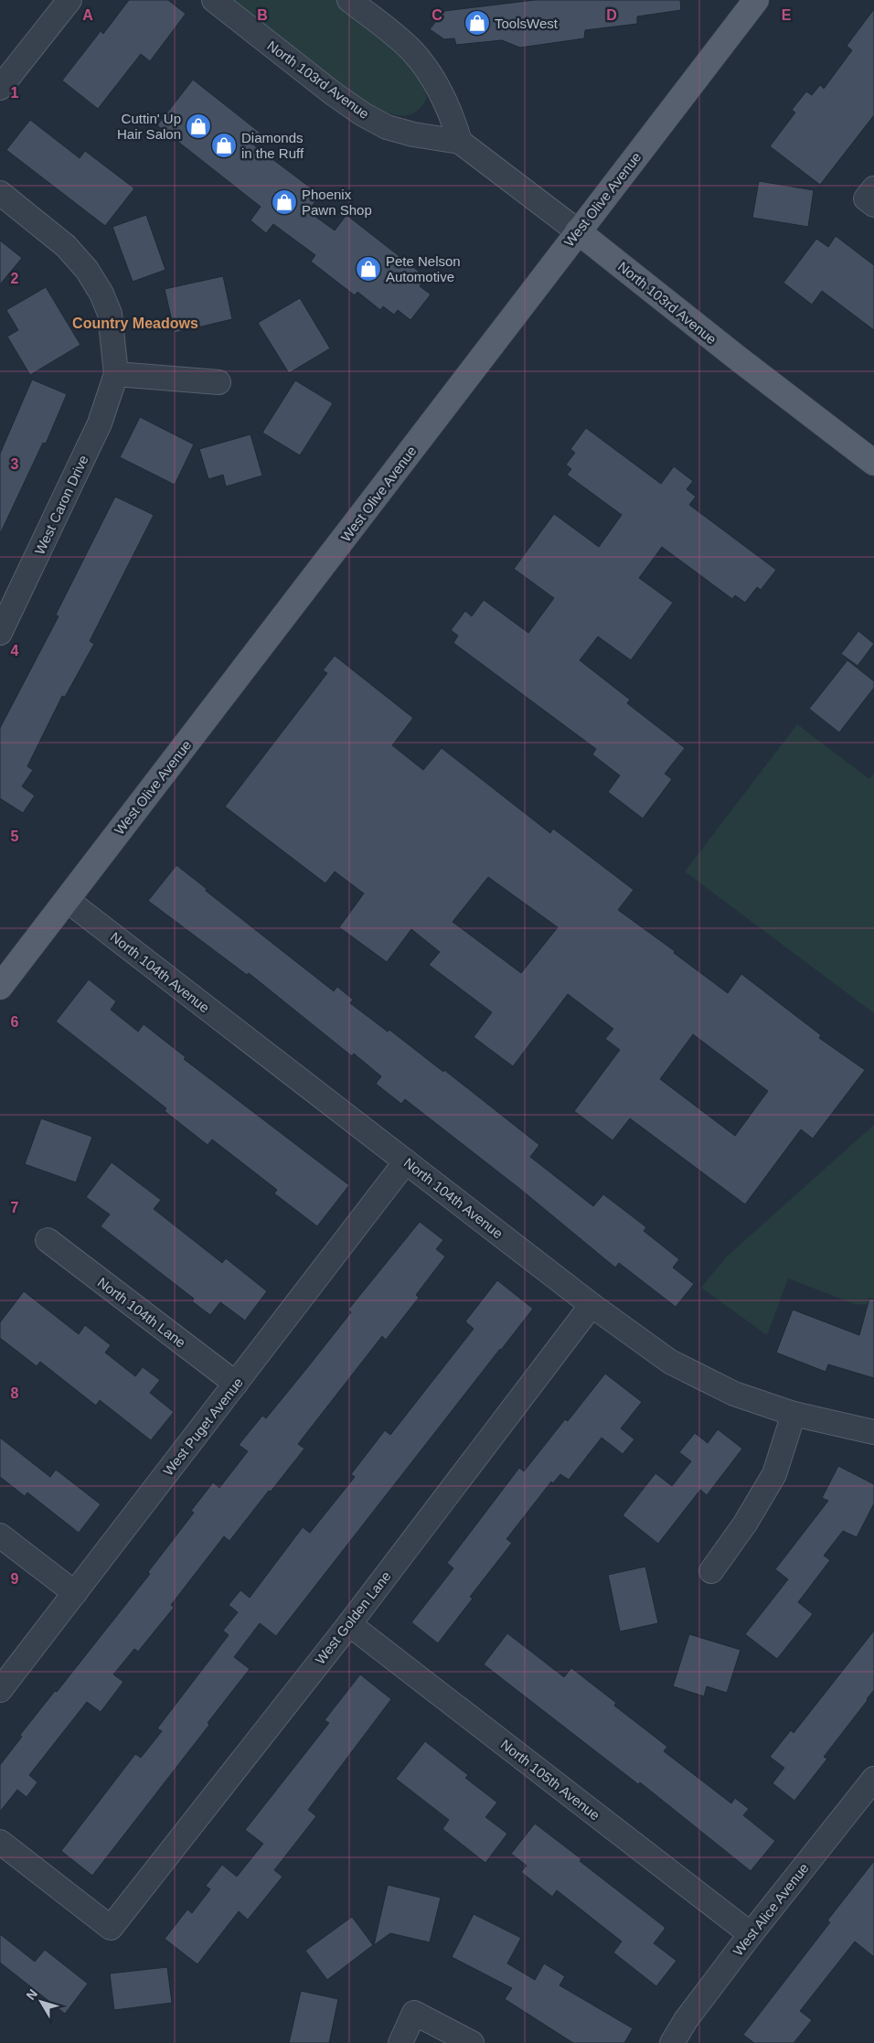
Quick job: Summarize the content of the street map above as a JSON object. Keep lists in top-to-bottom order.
{
  "streets": {
    "main road": ["North 103rd Avenue", "West Olive Avenue"],
    "street": [
      "West Caron Drive",
      "North 104th Avenue",
      "North 104th Lane",
      "West Puget Avenue",
      "West Golden Lane",
      "North 105th Avenue",
      "West Alice Avenue"
    ]
  },
  "crossings": [
    ["North 103rd Avenue", "West Olive Avenue"],
    ["West Olive Avenue", "North 104th Avenue"],
    ["North 104th Avenue", "West Puget Avenue"],
    ["North 104th Avenue", "West Golden Lane"],
    ["North 104th Lane", "West Puget Avenue"],
    ["West Golden Lane", "North 105th Avenue"],
    ["North 105th Avenue", "West Alice Avenue"]
  ],
  "districts": ["Country Meadows"],
  "places": {
    "shop": [
      "ToolsWest",
      "Cuttin' Up Hair Salon",
      "Diamonds in the Ruff",
      "Phoenix Pawn Shop",
      "Pete Nelson Automotive"
    ]
  },
  "north": "top left",
  "grid": {
    "columns": [
      "A",
      "B",
      "C",
      "D",
      "E"
    ],
    "rows": [
      "1",
      "2",
      "3",
      "4",
      "5",
      "6",
      "7",
      "8",
      "9"
    ]
  }
}
